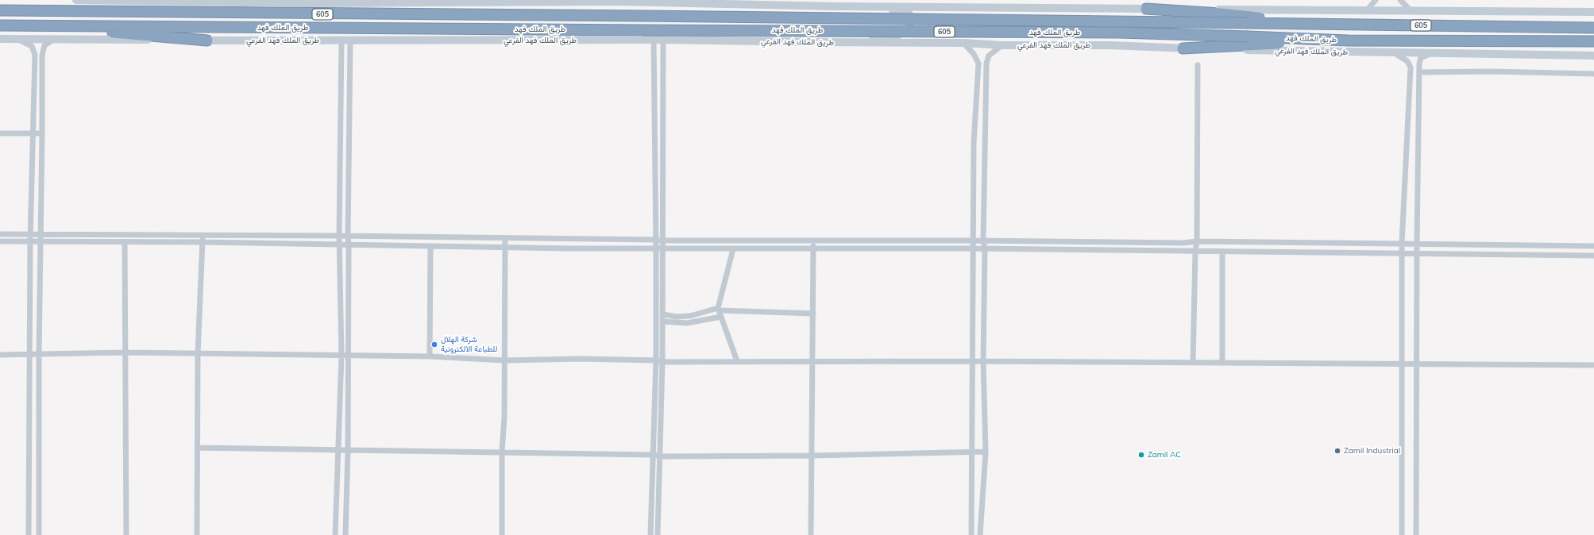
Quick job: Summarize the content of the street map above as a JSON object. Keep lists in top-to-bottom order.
{
  "streets": {
    "highway": ["605", "طريق الملك فهد"],
    "main road": ["طريق الملك فهد الفرعي"]
  },
  "places": ["شركة الهلال للطباعة الالكترونية", "Zamil Industrial", "Zamil AC"]
}
